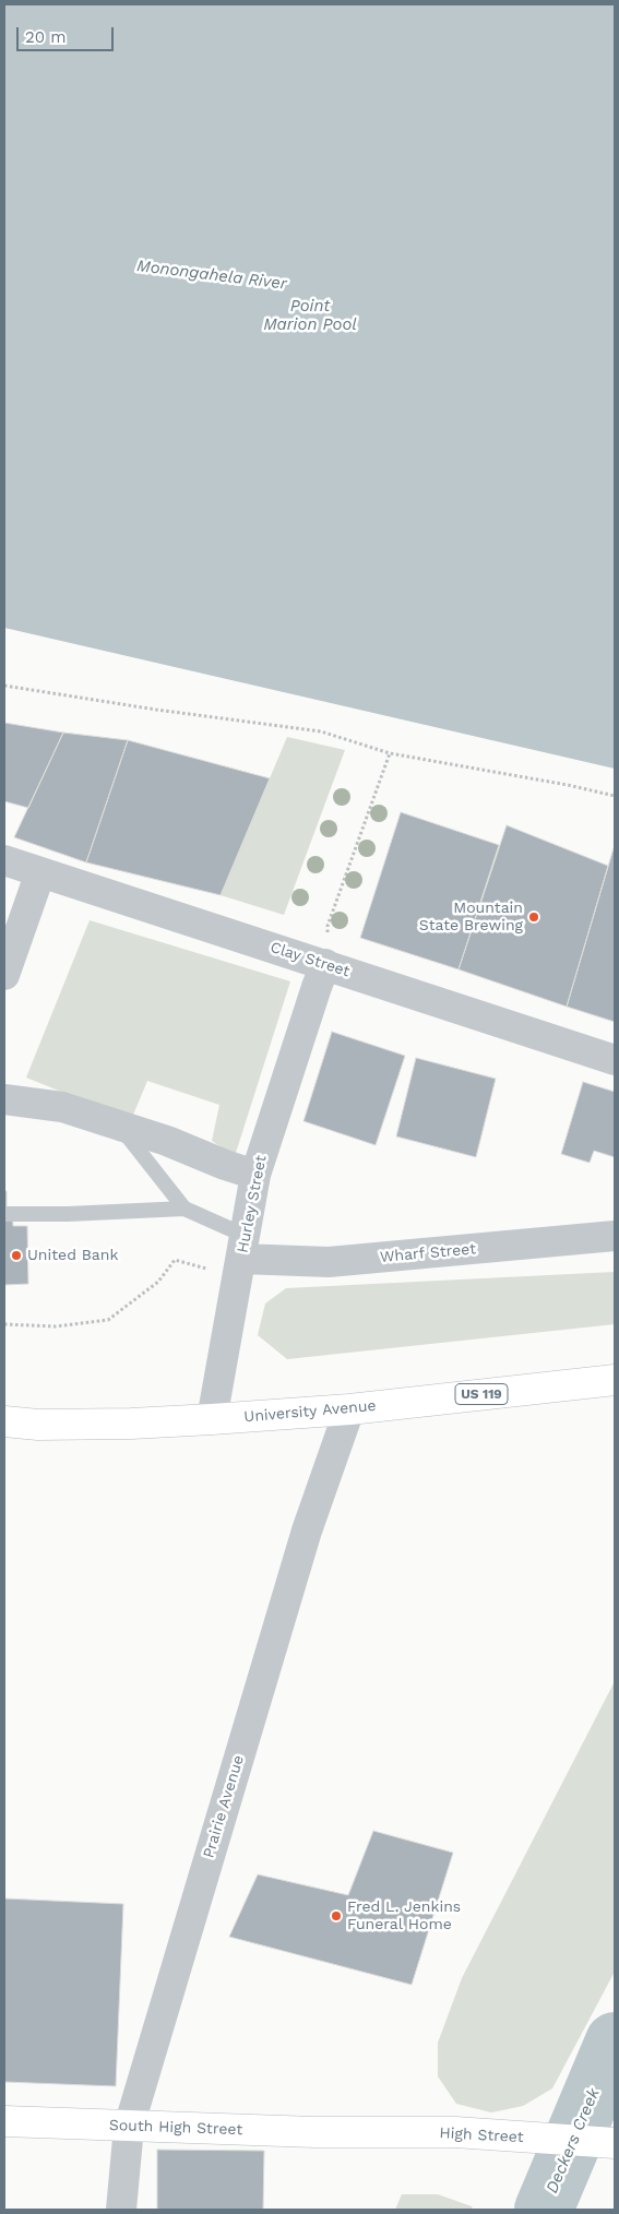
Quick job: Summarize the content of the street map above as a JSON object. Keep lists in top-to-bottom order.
{
  "streets": {
    "main road": [
      "US 119",
      "University Avenue",
      "South High Street",
      "High Street"
    ],
    "street": [
      "Clay Street",
      "Hurley Street",
      "Wharf Street",
      "Prairie Avenue"
    ]
  },
  "crossings": [
    ["Clay Street", "Hurley Street"],
    ["Hurley Street", "Wharf Street"],
    ["Hurley Street", "University Avenue"],
    ["University Avenue", "Prairie Avenue"],
    ["Prairie Avenue", "South High Street"],
    ["South High Street", "High Street"]
  ],
  "water": ["Monongahela River", "Point Marion Pool", "Deckers Creek"],
  "places": ["Mountain State Brewing", "United Bank", "Fred L. Jenkins Funeral Home"],
  "scale_bar": "20 m"
}
